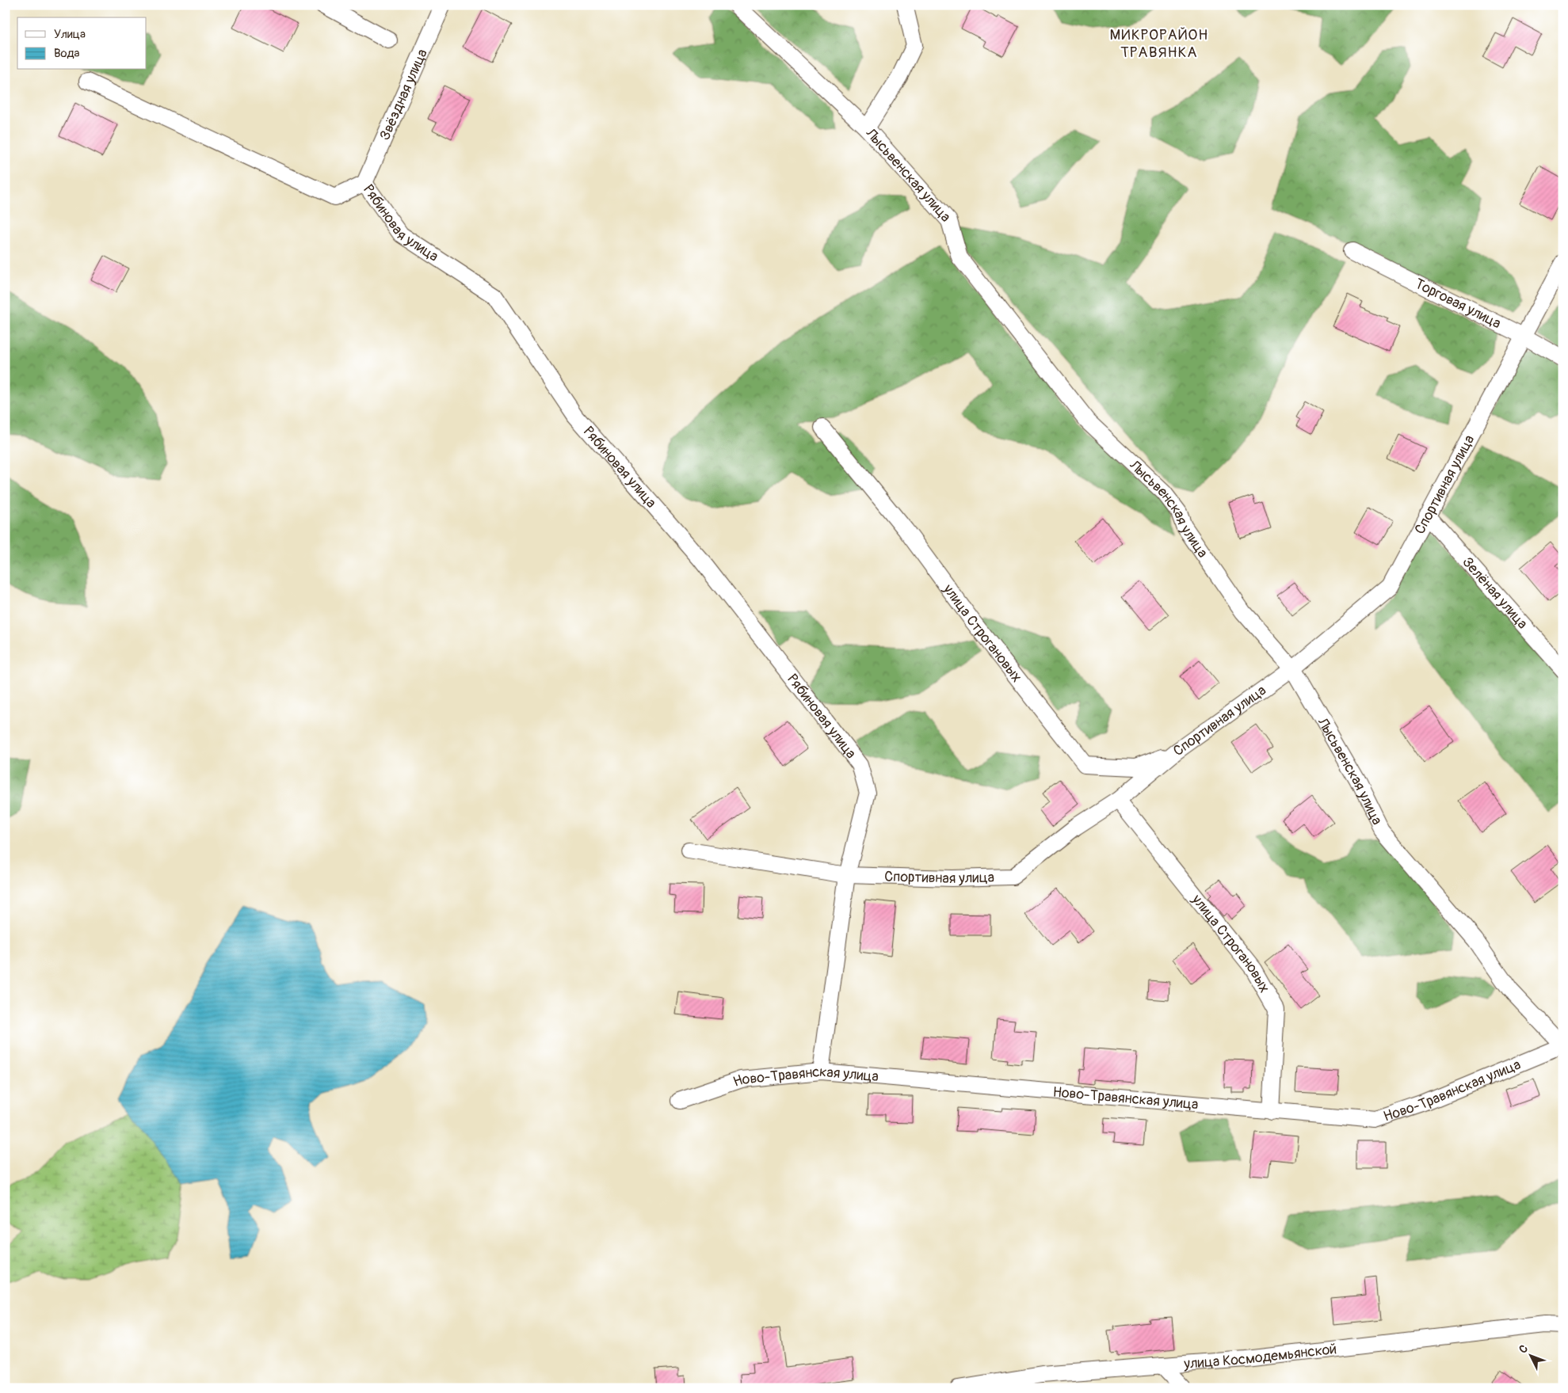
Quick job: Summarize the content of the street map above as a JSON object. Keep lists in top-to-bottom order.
{
  "streets": {
    "street": [
      "Звёздная улица",
      "Лысьвенская улица",
      "Рябиновая улица",
      "Торговая улица",
      "Спортивная улица",
      "Зелёная улица",
      "улица Строгановых",
      "Ново-Травянская улица",
      "улица Космодемьянской"
    ]
  },
  "crossings": [
    ["Звёздная улица", "Рябиновая улица"],
    ["Лысьвенская улица", "Спортивная улица"],
    ["Лысьвенская улица", "Ново-Травянская улица"],
    ["Рябиновая улица", "Спортивная улица"],
    ["Рябиновая улица", "Ново-Травянская улица"],
    ["Торговая улица", "Спортивная улица"],
    ["Спортивная улица", "Зелёная улица"],
    ["Спортивная улица", "улица Строгановых"],
    ["улица Строгановых", "Ново-Травянская улица"]
  ],
  "districts": ["МИКРОРАЙОН ТРАВЯНКА"],
  "legend": ["Улица", "Вода"],
  "north": "top left"
}
